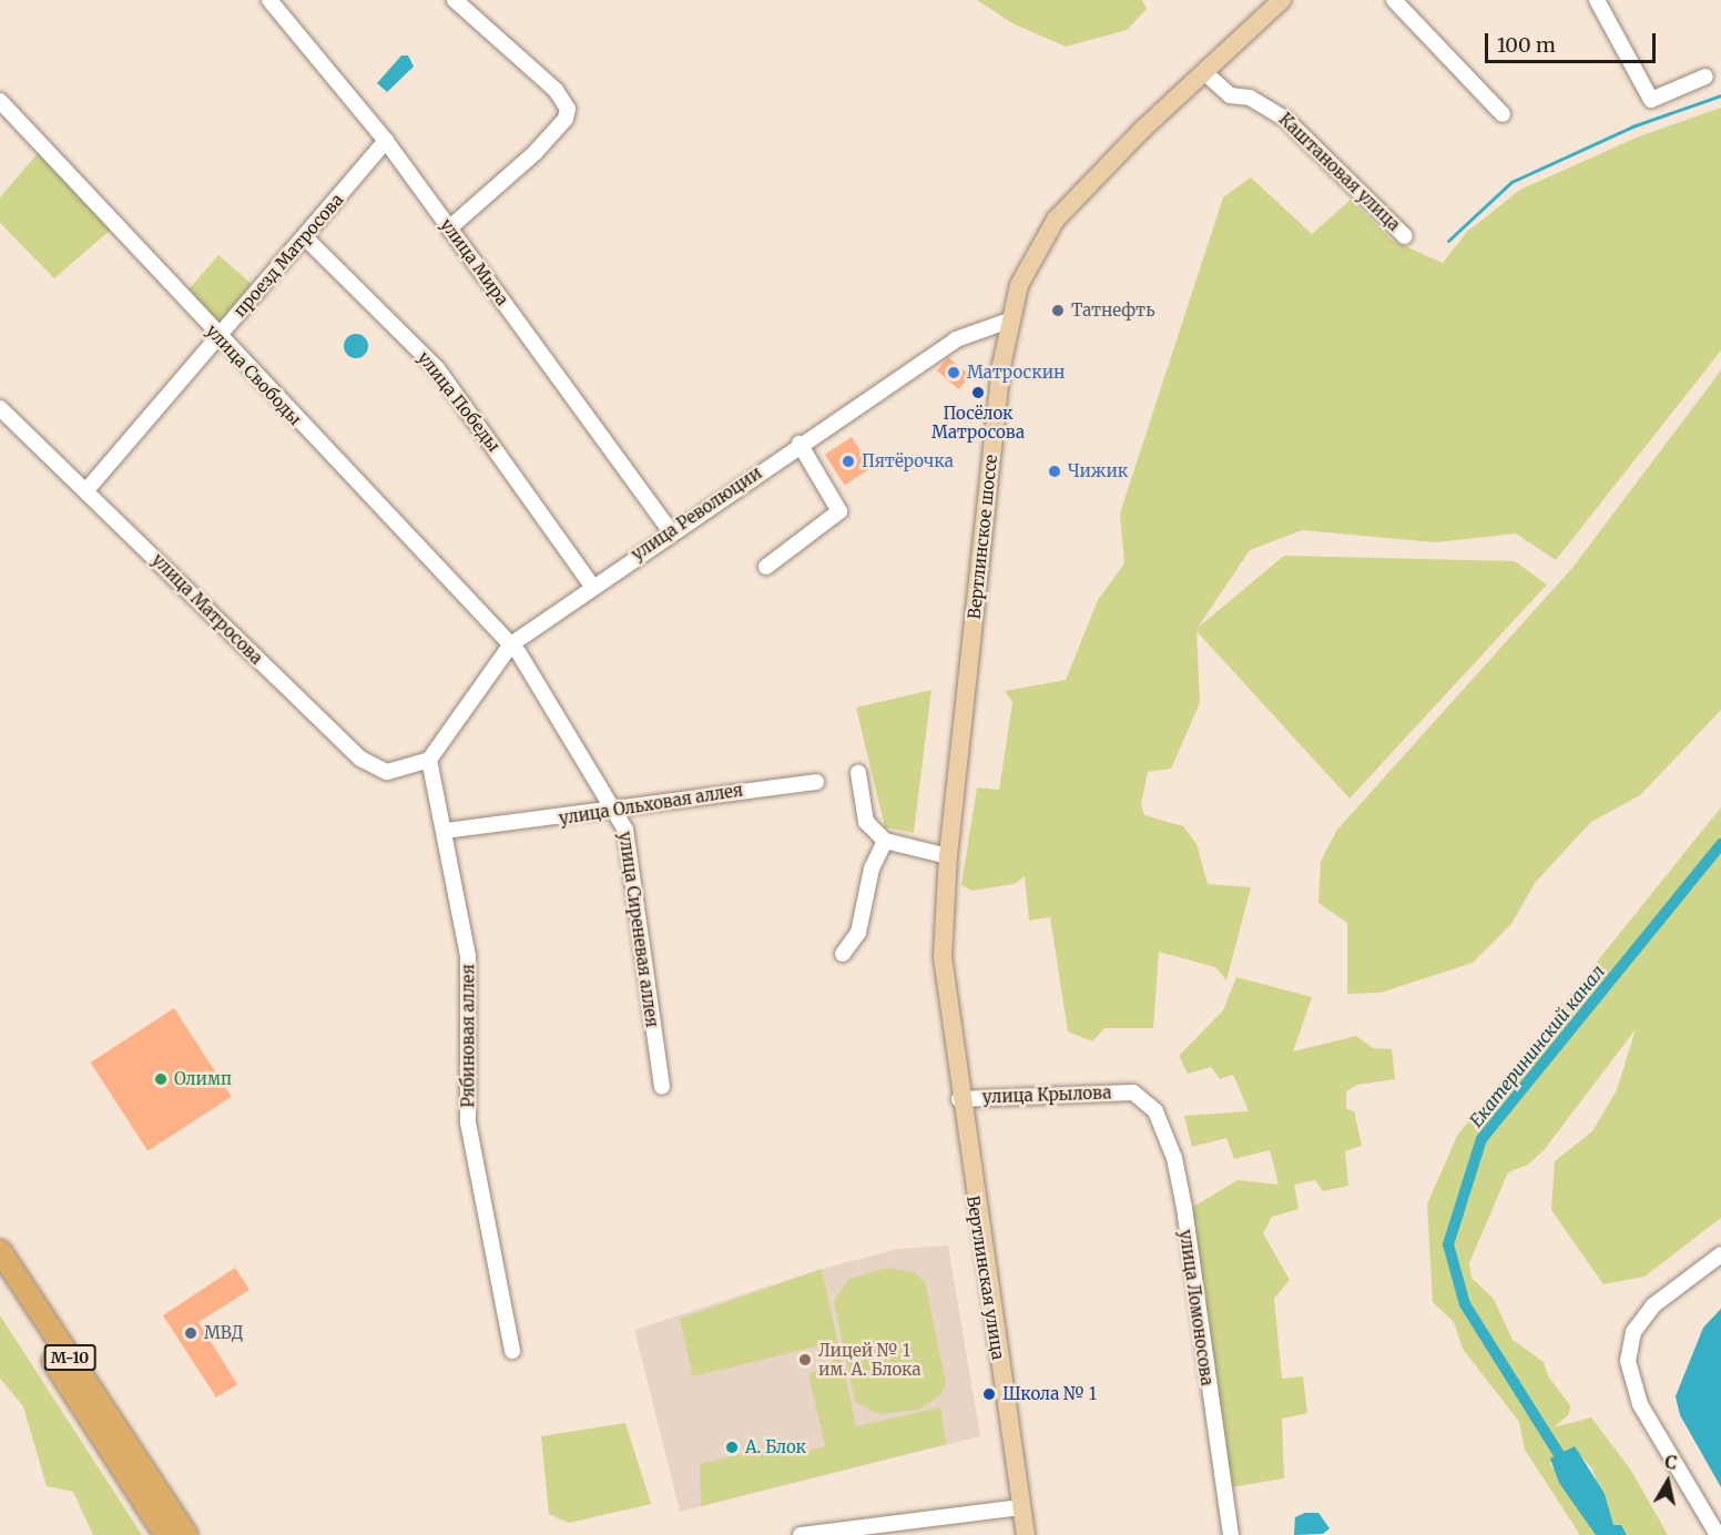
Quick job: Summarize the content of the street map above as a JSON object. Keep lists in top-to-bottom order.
{
  "streets": {
    "highway": ["М-10"],
    "main road": ["Вертлинское шоссе", "Вертлинская улица"],
    "street": [
      "Каштановая улица",
      "проезд Матросова",
      "улица Мира",
      "улица Свободы",
      "улица Победы",
      "улица Революции",
      "улица Матросова",
      "улица Ольховая аллея",
      "улица Сиреневая аллея",
      "Рябиновая аллея",
      "улица Крылова",
      "улица Ломоносова"
    ]
  },
  "crossings": [
    ["Каштановая улица", "Вертлинское шоссе"],
    ["проезд Матросова", "улица Мира"],
    ["проезд Матросова", "улица Свободы"],
    ["проезд Матросова", "улица Победы"],
    ["проезд Матросова", "улица Матросова"],
    ["улица Мира", "улица Революции"],
    ["улица Свободы", "улица Революции"],
    ["улица Свободы", "улица Сиреневая аллея"],
    ["улица Победы", "улица Революции"],
    ["улица Революции", "Вертлинское шоссе"],
    ["улица Революции", "улица Матросова"],
    ["улица Революции", "улица Сиреневая аллея"],
    ["улица Революции", "Рябиновая аллея"],
    ["Вертлинское шоссе", "улица Крылова"],
    ["Вертлинское шоссе", "Вертлинская улица"],
    ["улица Матросова", "Рябиновая аллея"],
    ["улица Ольховая аллея", "улица Сиреневая аллея"],
    ["улица Ольховая аллея", "Рябиновая аллея"],
    ["улица Крылова", "Вертлинская улица"],
    ["улица Крылова", "улица Ломоносова"]
  ],
  "water": ["Екатерининский канал"],
  "places": [
    "Татнефть",
    "Матроскин",
    "Посёлок Матросова",
    "Пятёрочка",
    "Чижик",
    "Олимп",
    "МВД",
    "Лицей № 1 им. А. Блока",
    "Школа № 1",
    "А. Блок"
  ],
  "scale_bar": "100 m",
  "north": "top"
}
